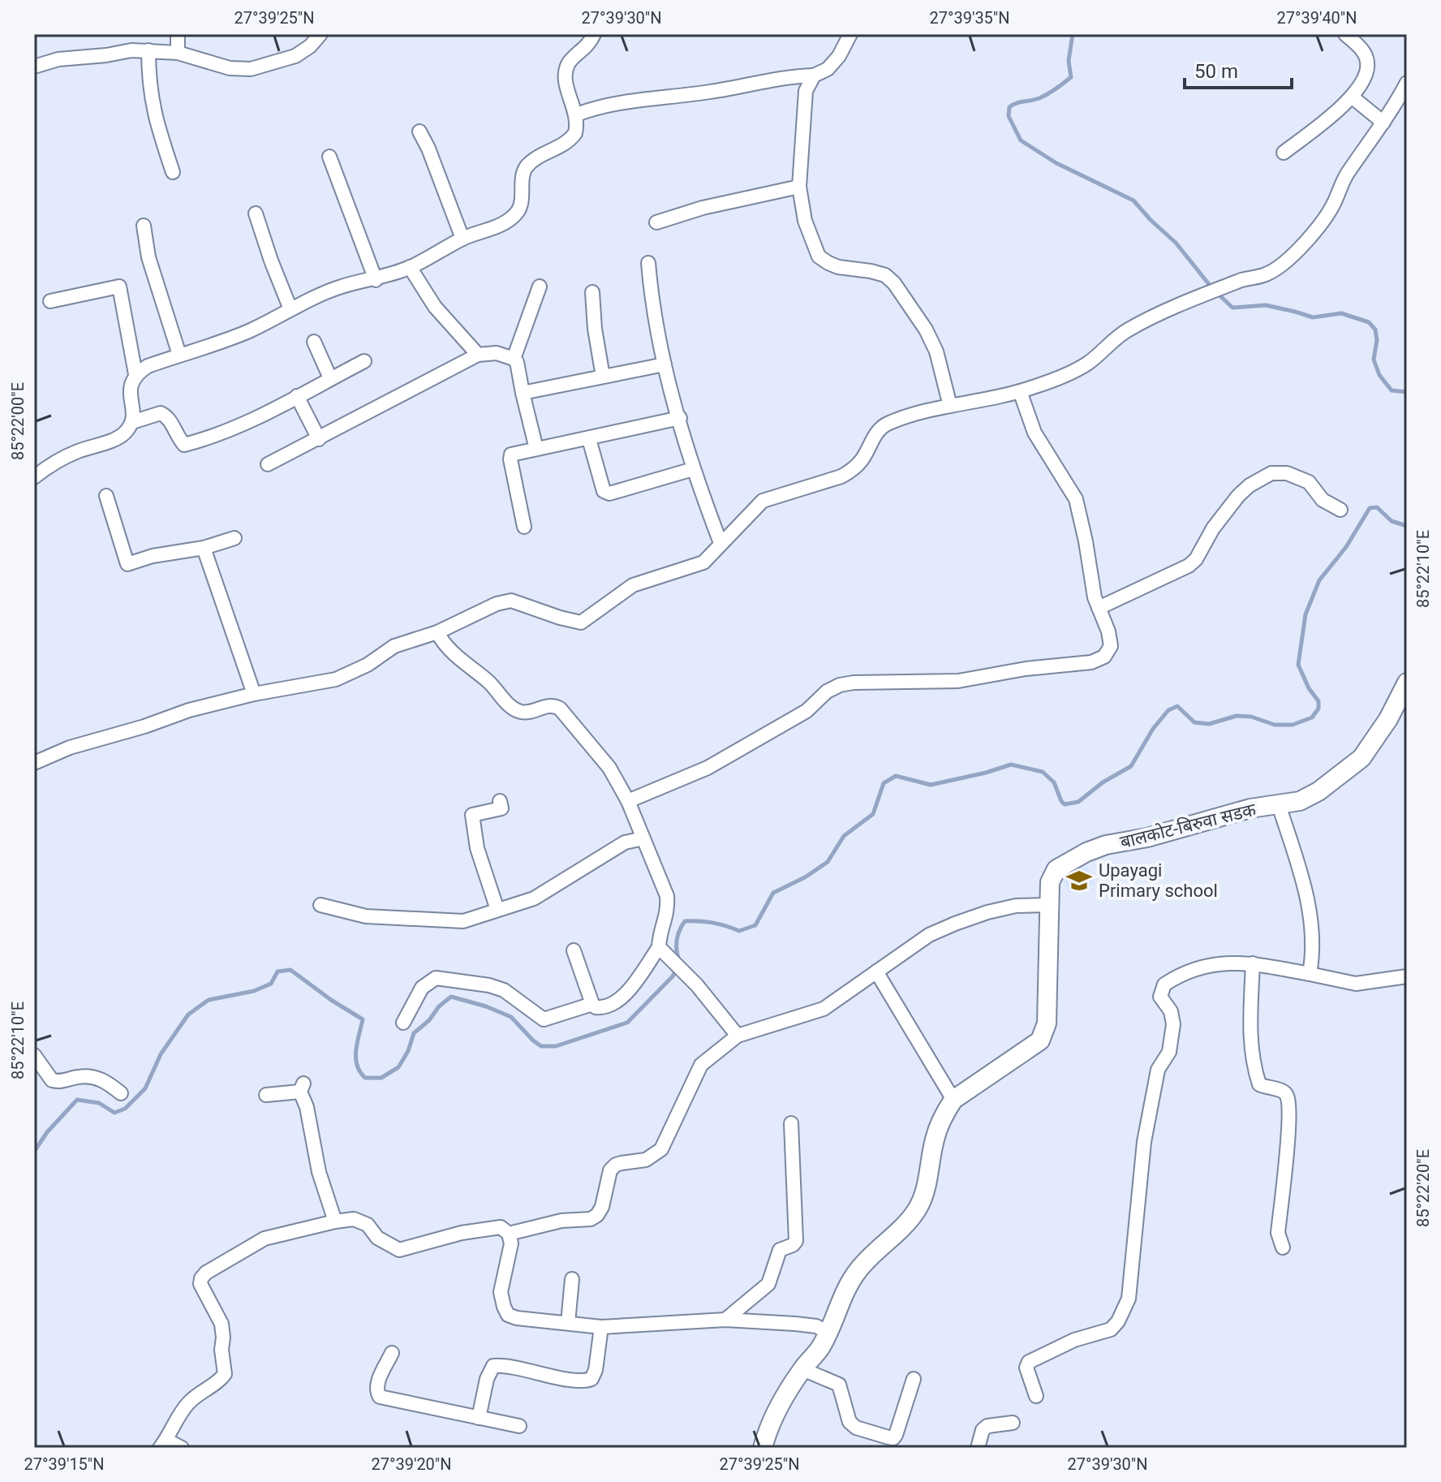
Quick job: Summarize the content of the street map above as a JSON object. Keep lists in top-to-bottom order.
{
  "streets": {
    "main road": ["बालकोट-बिरुवा सडक"]
  },
  "places": {
    "school or university": ["Upayagi Primary school"]
  },
  "scale_bar": "50 m",
  "coordinates": [
    "27°39'25\"N",
    "27°39'30\"N",
    "27°39'35\"N",
    "27°39'40\"N",
    "85°22'00\"E",
    "85°22'10\"E",
    "85°22'20\"E",
    "27°39'15\"N",
    "27°39'20\"N"
  ]
}
